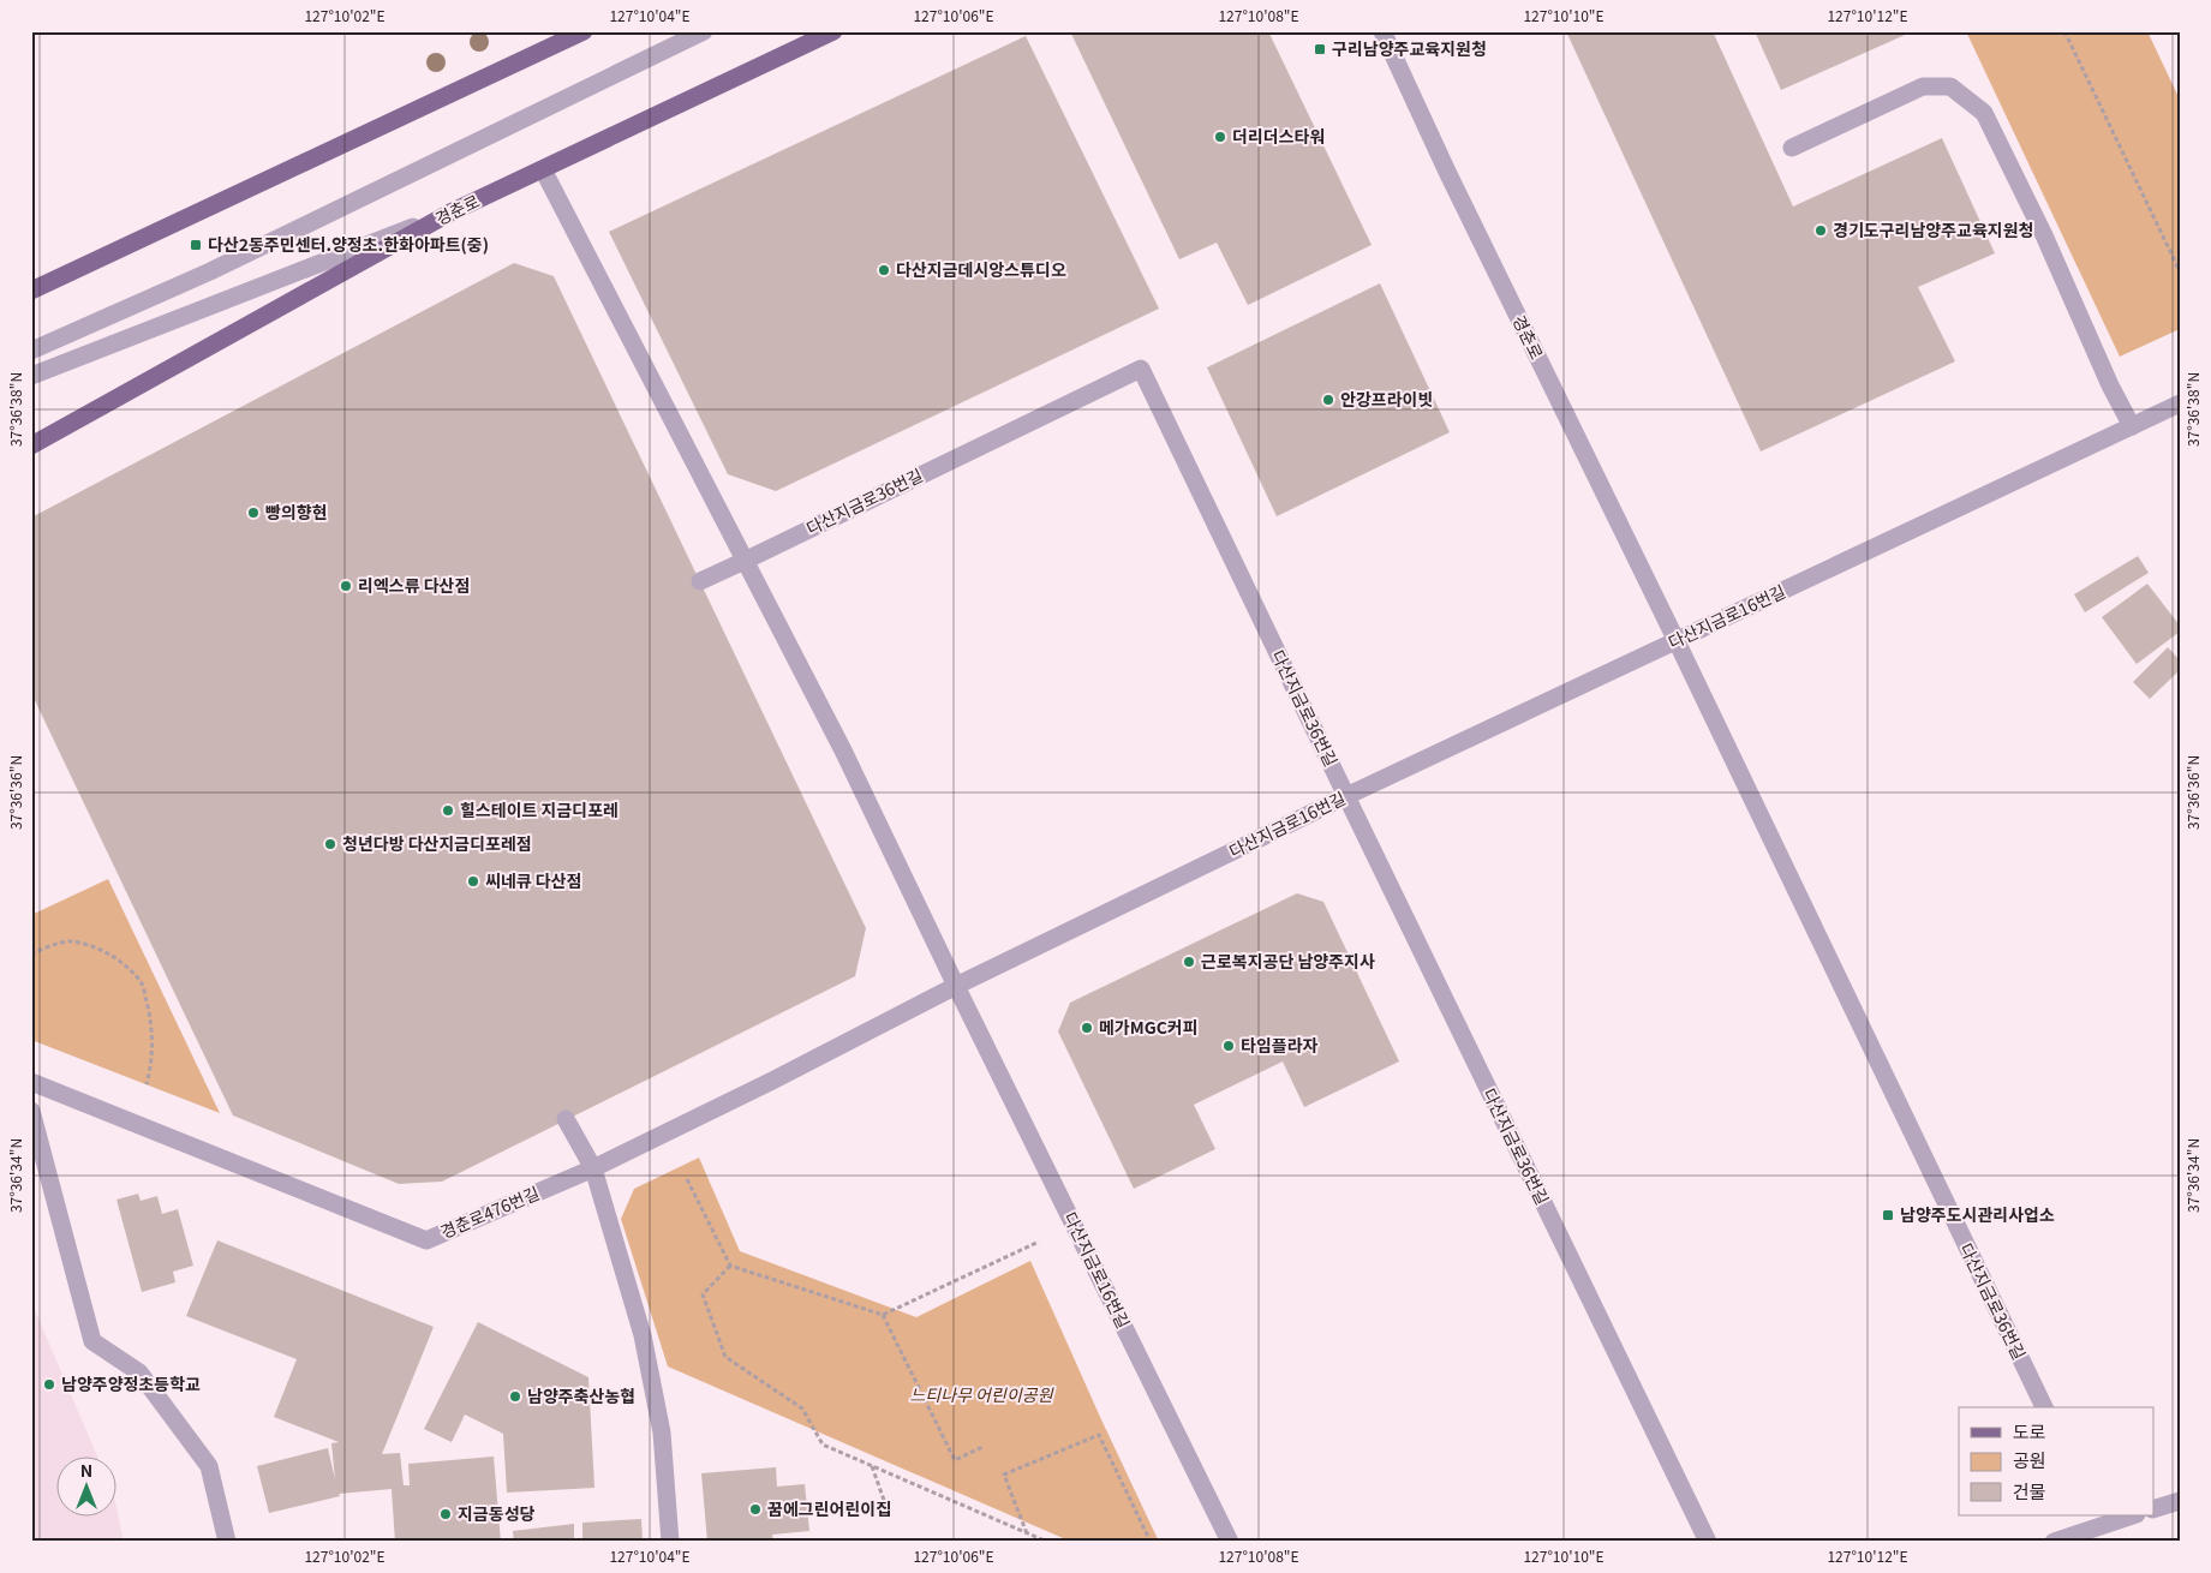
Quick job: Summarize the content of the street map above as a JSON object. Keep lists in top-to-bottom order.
{
  "streets": {
    "main road": ["경춘로"],
    "street": ["다산지금로36번길", "다산지금로16번길", "경춘로476번길"]
  },
  "crossings": [
    ["경춘로", "다산지금로36번길"],
    ["경춘로", "다산지금로16번길"],
    ["다산지금로36번길", "다산지금로16번길"],
    ["다산지금로16번길", "경춘로476번길"]
  ],
  "parks": ["느티나무 어린이공원"],
  "places": {
    "transit": ["구리남양주교육지원청", "다산2동주민센터.양정초.한화아파트(중)", "남양주도시관리사업소"],
    "other": [
      "더리더스타워",
      "경기도구리남양주교육지원청",
      "다산지금데시앙스튜디오",
      "안강프라이빗",
      "빵의향현",
      "리엑스류 다산점",
      "힐스테이트 지금디포레",
      "청년다방 다산지금디포레점",
      "씨네큐 다산점",
      "근로복지공단 남양주지사",
      "메가MGC커피",
      "타임플라자",
      "남양주양정초등학교",
      "남양주축산농협",
      "꿈에그린어린이집",
      "지금동성당"
    ]
  },
  "legend": ["도로", "공원", "건물"],
  "north": "top",
  "coordinates": [
    "127°10'02\"E",
    "127°10'04\"E",
    "127°10'06\"E",
    "127°10'08\"E",
    "127°10'10\"E",
    "127°10'12\"E",
    "37°36'38\"N",
    "37°36'36\"N",
    "37°36'34\"N"
  ]
}
